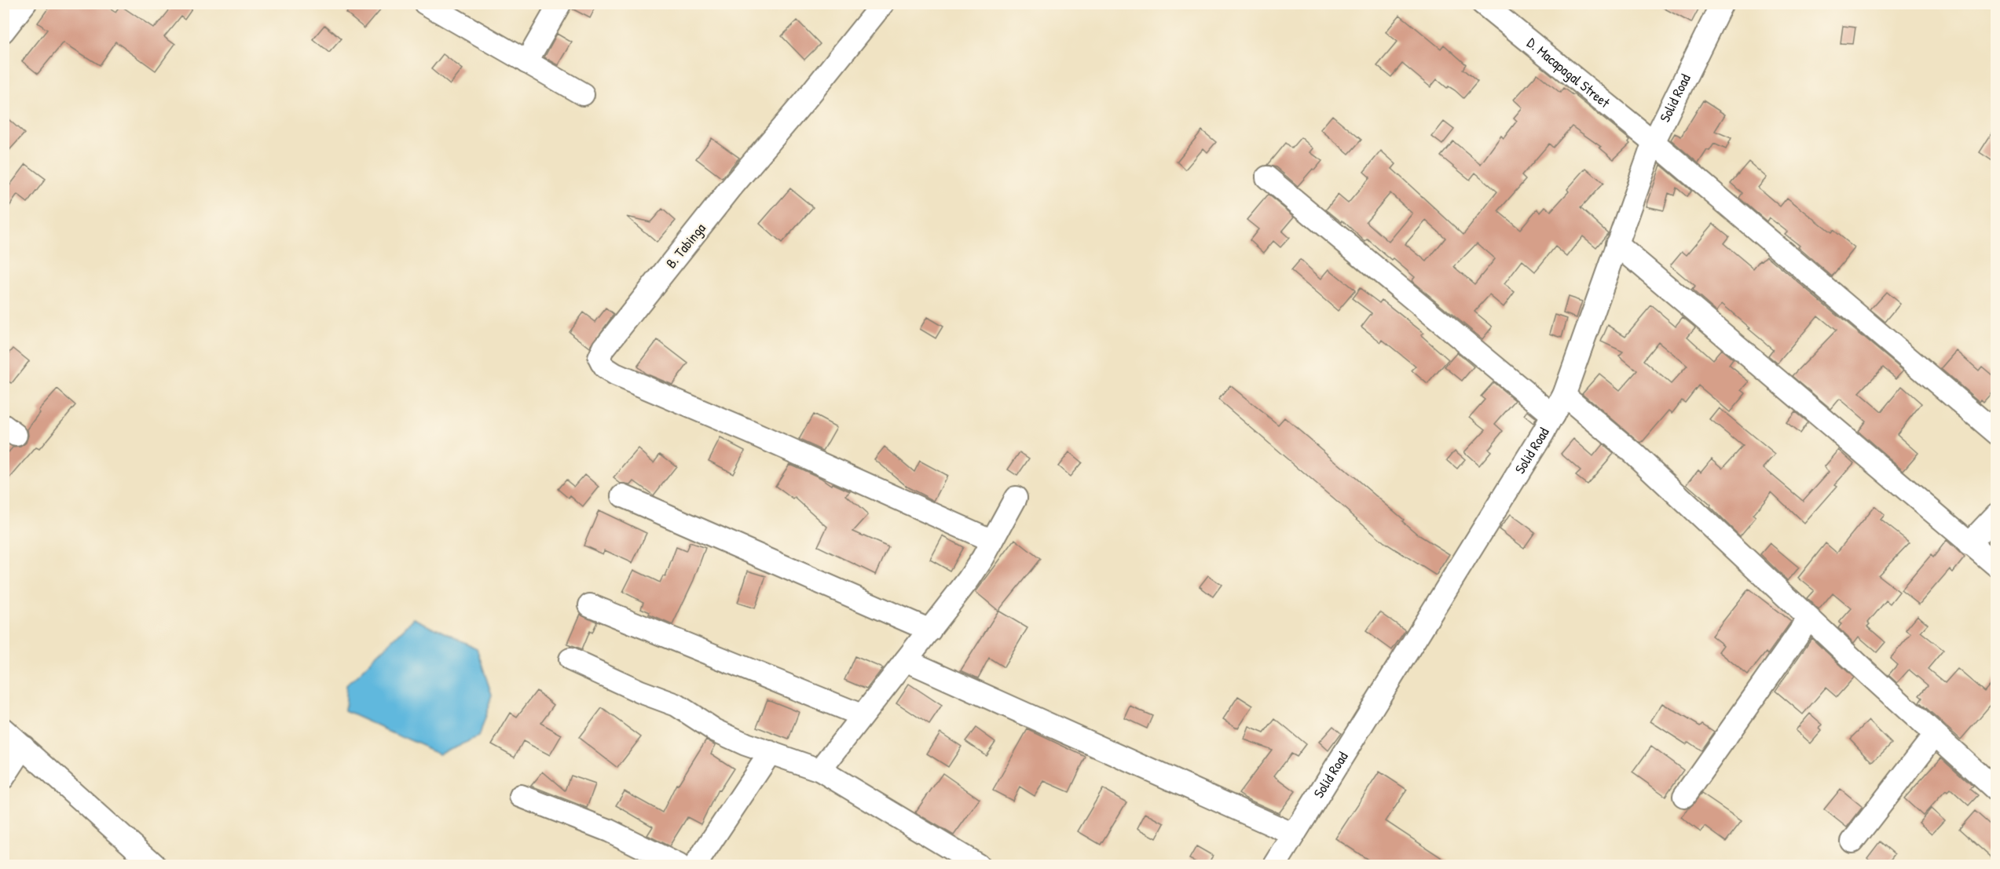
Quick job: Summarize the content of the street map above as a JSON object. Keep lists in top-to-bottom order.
{
  "streets": {
    "street": ["D. Macapagal Street", "Solid Road", "B. Tabinga"]
  },
  "crossings": [
    ["D. Macapagal Street", "Solid Road"]
  ]
}
